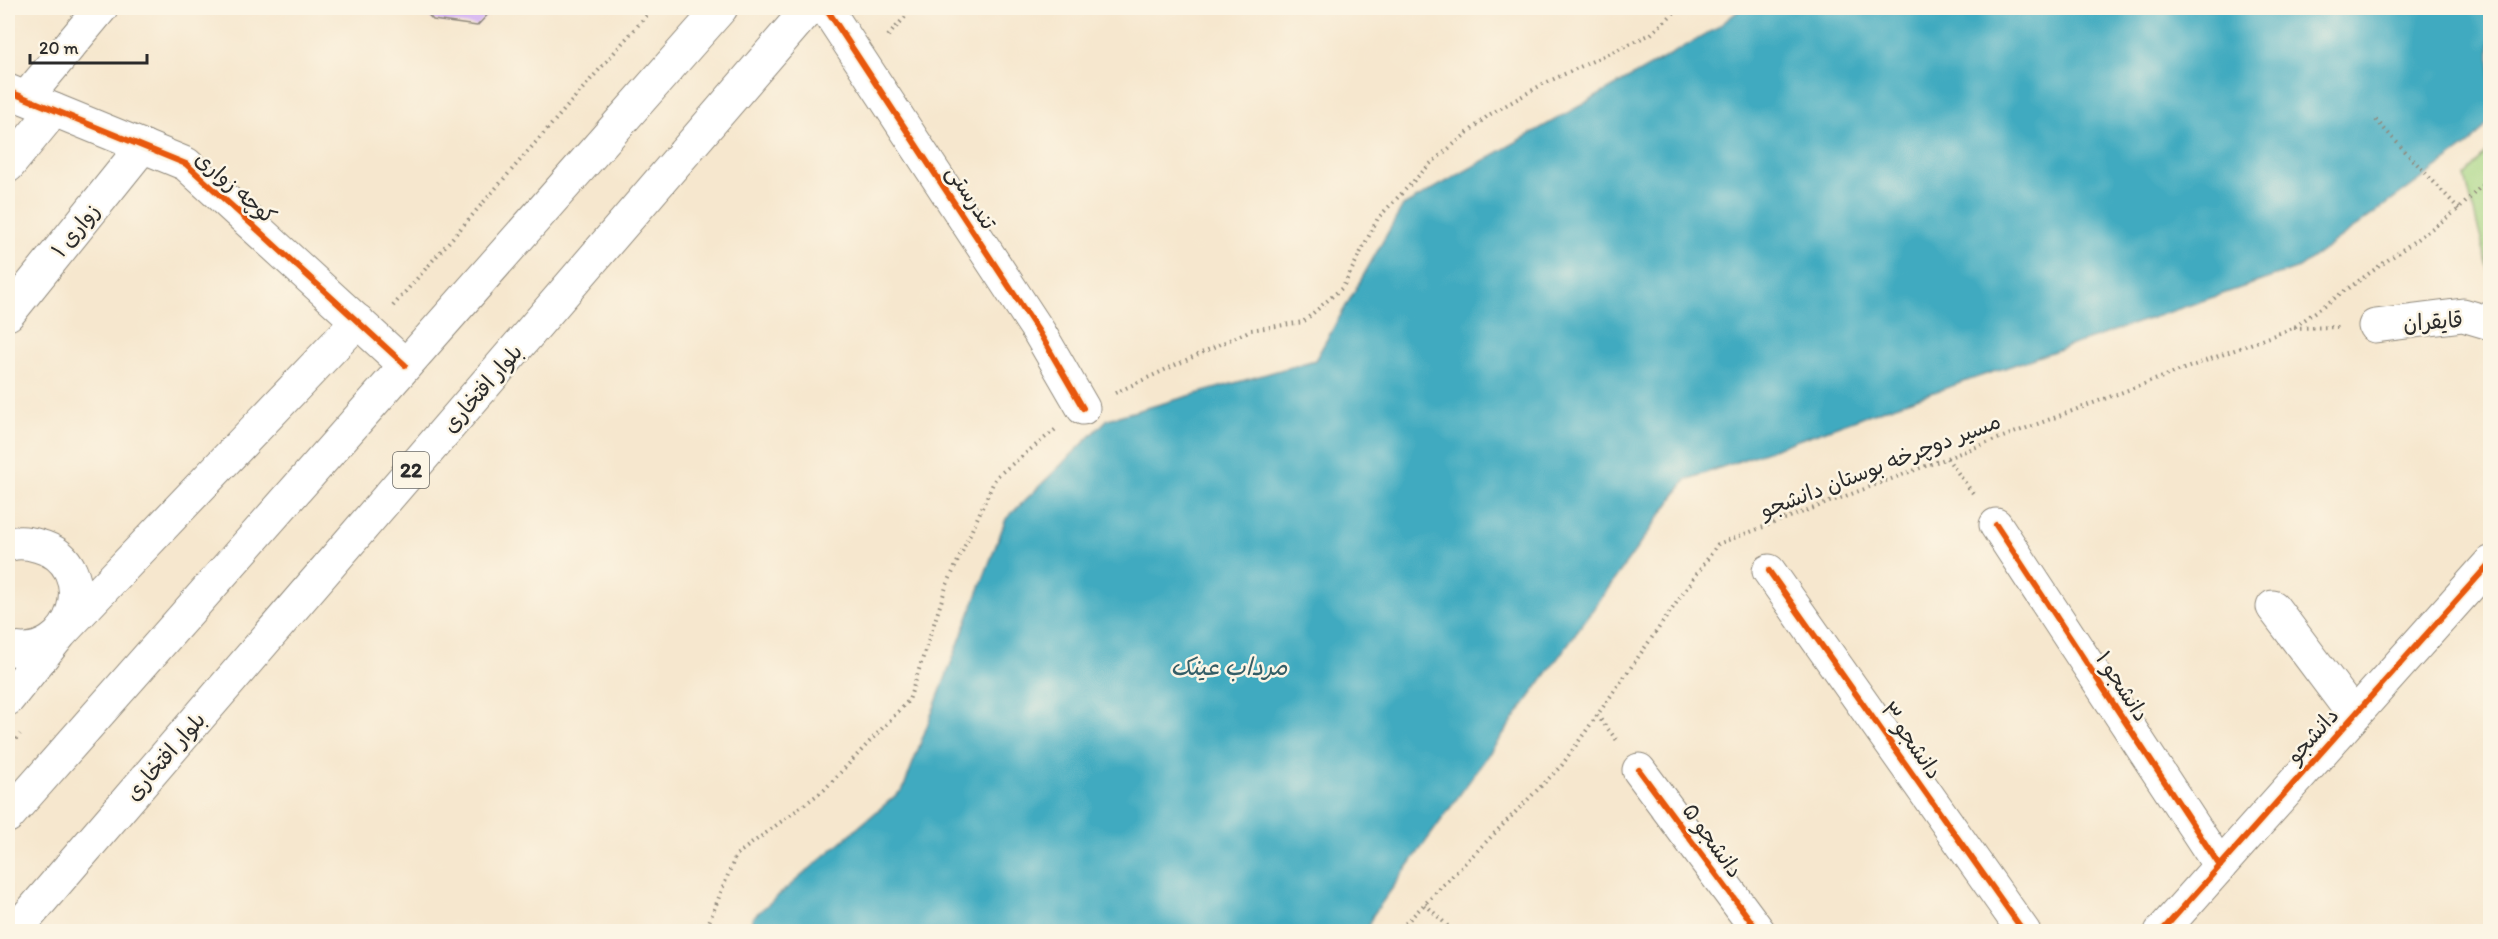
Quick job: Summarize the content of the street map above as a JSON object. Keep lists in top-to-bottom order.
{
  "streets": {
    "main road": [
      "کوچه زواری",
      "تندرستی",
      "زواری ۱",
      "قایقران",
      "بلوار افتخاری",
      "22",
      "دانشجو ۱",
      "دانشجو",
      "دانشجو ۳",
      "دانشجو ۵"
    ],
    "path": ["مسیر دوچرخه بوستان دانشجو"]
  },
  "crossings": [
    ["کوچه زواری", "زواری ۱"],
    ["دانشجو ۱", "دانشجو"]
  ],
  "water": ["مرداب عینک"],
  "scale_bar": "20 m"
}
